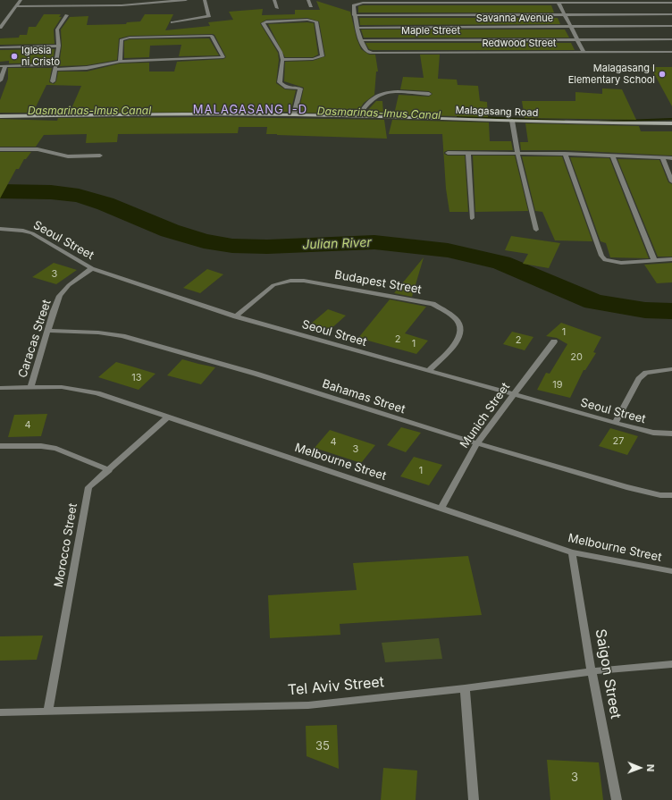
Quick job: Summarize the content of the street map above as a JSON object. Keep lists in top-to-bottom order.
{
  "streets": {
    "main road": ["Malagasang Road"],
    "street": [
      "Savanna Avenue",
      "Maple Street",
      "Redwood Street",
      "Seoul Street",
      "Budapest Street",
      "Caracas Street",
      "Bahamas Street",
      "Munich Street",
      "Melbourne Street",
      "Morocco Street",
      "Saigon Street",
      "Tel Aviv Street"
    ]
  },
  "crossings": [
    ["Maple Street", "Redwood Street"],
    ["Seoul Street", "Budapest Street"],
    ["Seoul Street", "Caracas Street"],
    ["Seoul Street", "Munich Street"],
    ["Caracas Street", "Bahamas Street"],
    ["Caracas Street", "Melbourne Street"],
    ["Bahamas Street", "Munich Street"],
    ["Munich Street", "Melbourne Street"],
    ["Melbourne Street", "Morocco Street"],
    ["Melbourne Street", "Saigon Street"],
    ["Morocco Street", "Tel Aviv Street"],
    ["Saigon Street", "Tel Aviv Street"]
  ],
  "districts": ["MALAGASANG I-D"],
  "water": ["Dasmarinas-Imus Canal", "Julian River"],
  "places": ["Iglesia ni Cristo", "Malagasang I Elementary School"],
  "house_numbers": [
    "3",
    "1",
    "2",
    "2",
    "1",
    "20",
    "13",
    "19",
    "4",
    "27",
    "4",
    "3",
    "1",
    "35",
    "3"
  ],
  "north": "right"
}
